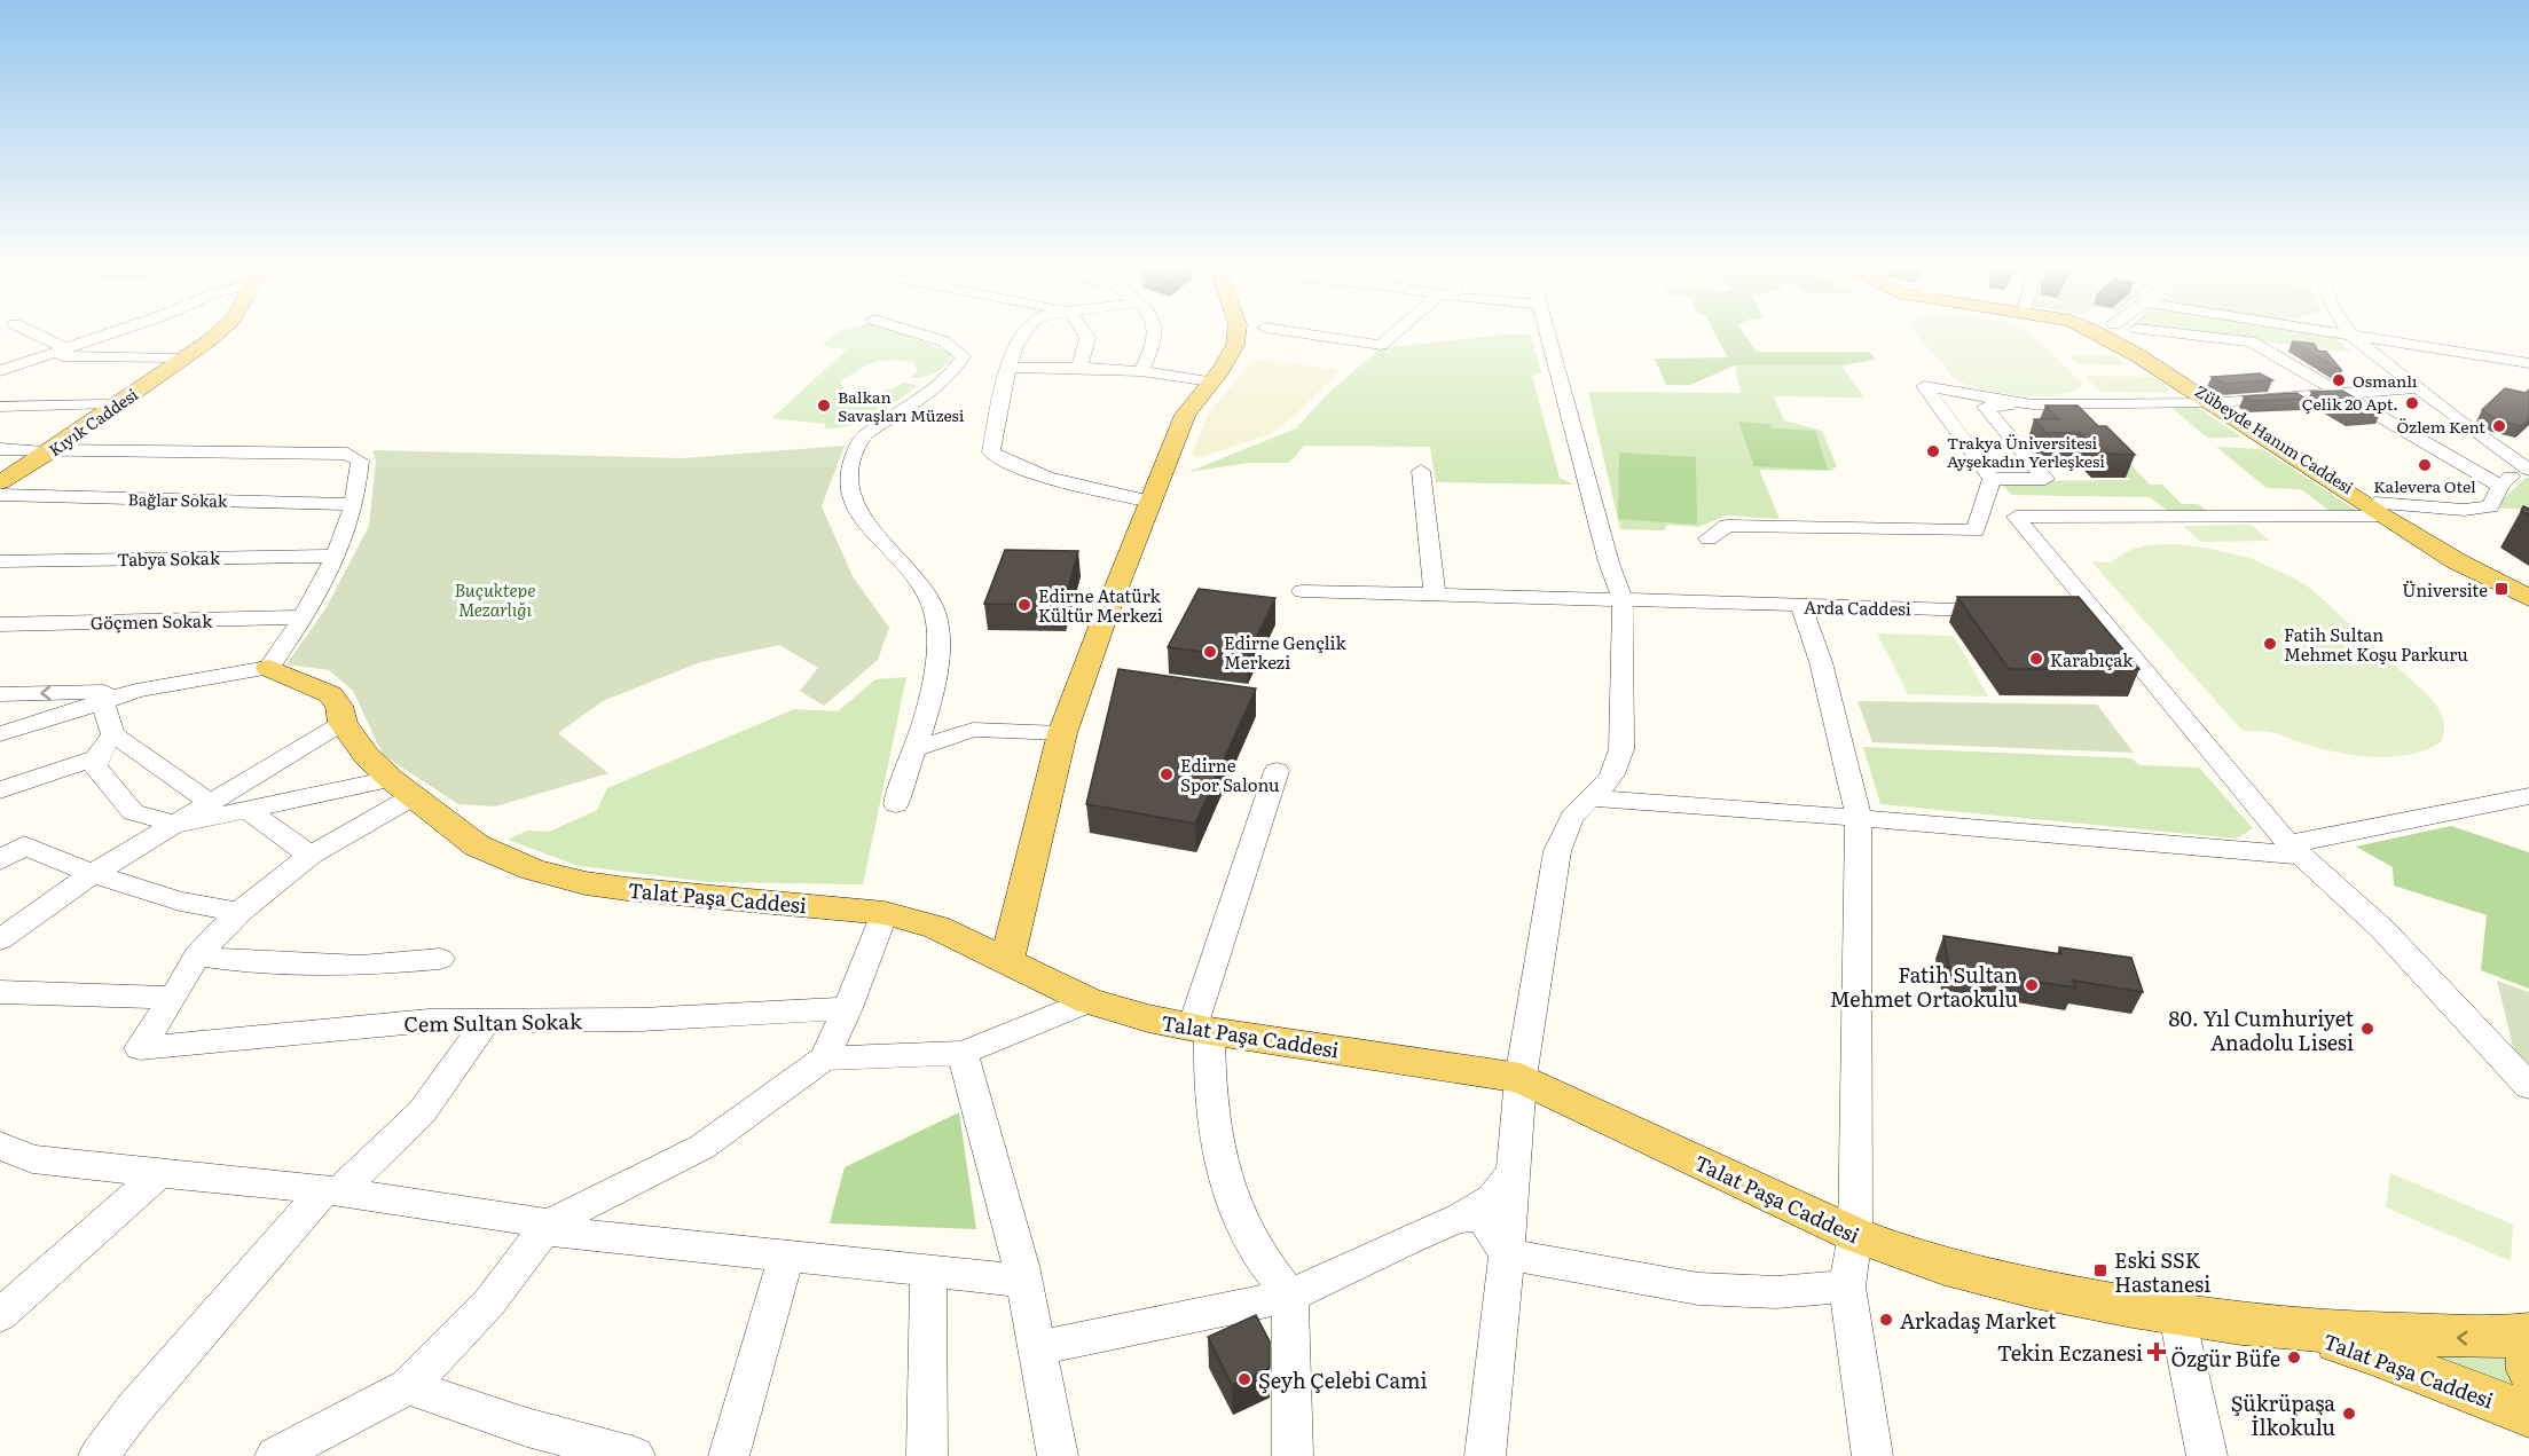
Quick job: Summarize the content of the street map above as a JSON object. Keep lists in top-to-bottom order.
{
  "streets": {
    "main road": ["Kıyık Caddesi", "Zübeyde Hanım Caddesi", "Talat Paşa Caddesi"],
    "street": [
      "Bağlar Sokak",
      "Tabya Sokak",
      "Arda Caddesi",
      "Göçmen Sokak",
      "Cem Sultan Sokak"
    ]
  },
  "parks": ["Buçuktepe Mezarlığı"],
  "places": {
    "other": [
      "Osmanlı",
      "Çelik 20 Apt.",
      "Balkan Savaşları Müzesi",
      "Özlem Kent",
      "Trakya Üniversitesi Ayşekadın Yerleşkesi",
      "Kalevera Otel",
      "Edirne Atatürk Kültür Merkezi",
      "Fatih Sultan Mehmet Koşu Parkuru",
      "Edirne Gençlik Merkezi",
      "Karabıçak",
      "Edirne Spor Salonu",
      "Fatih Sultan Mehmet Ortaokulu",
      "80. Yıl Cumhuriyet Anadolu Lisesi",
      "Arkadaş Market",
      "Özgür Büfe",
      "Şeyh Çelebi Cami",
      "Şükrüpaşa İlkokulu"
    ],
    "transit": ["Üniversite", "Eski SSK Hastanesi"],
    "health": ["Tekin Eczanesi"]
  }
}
